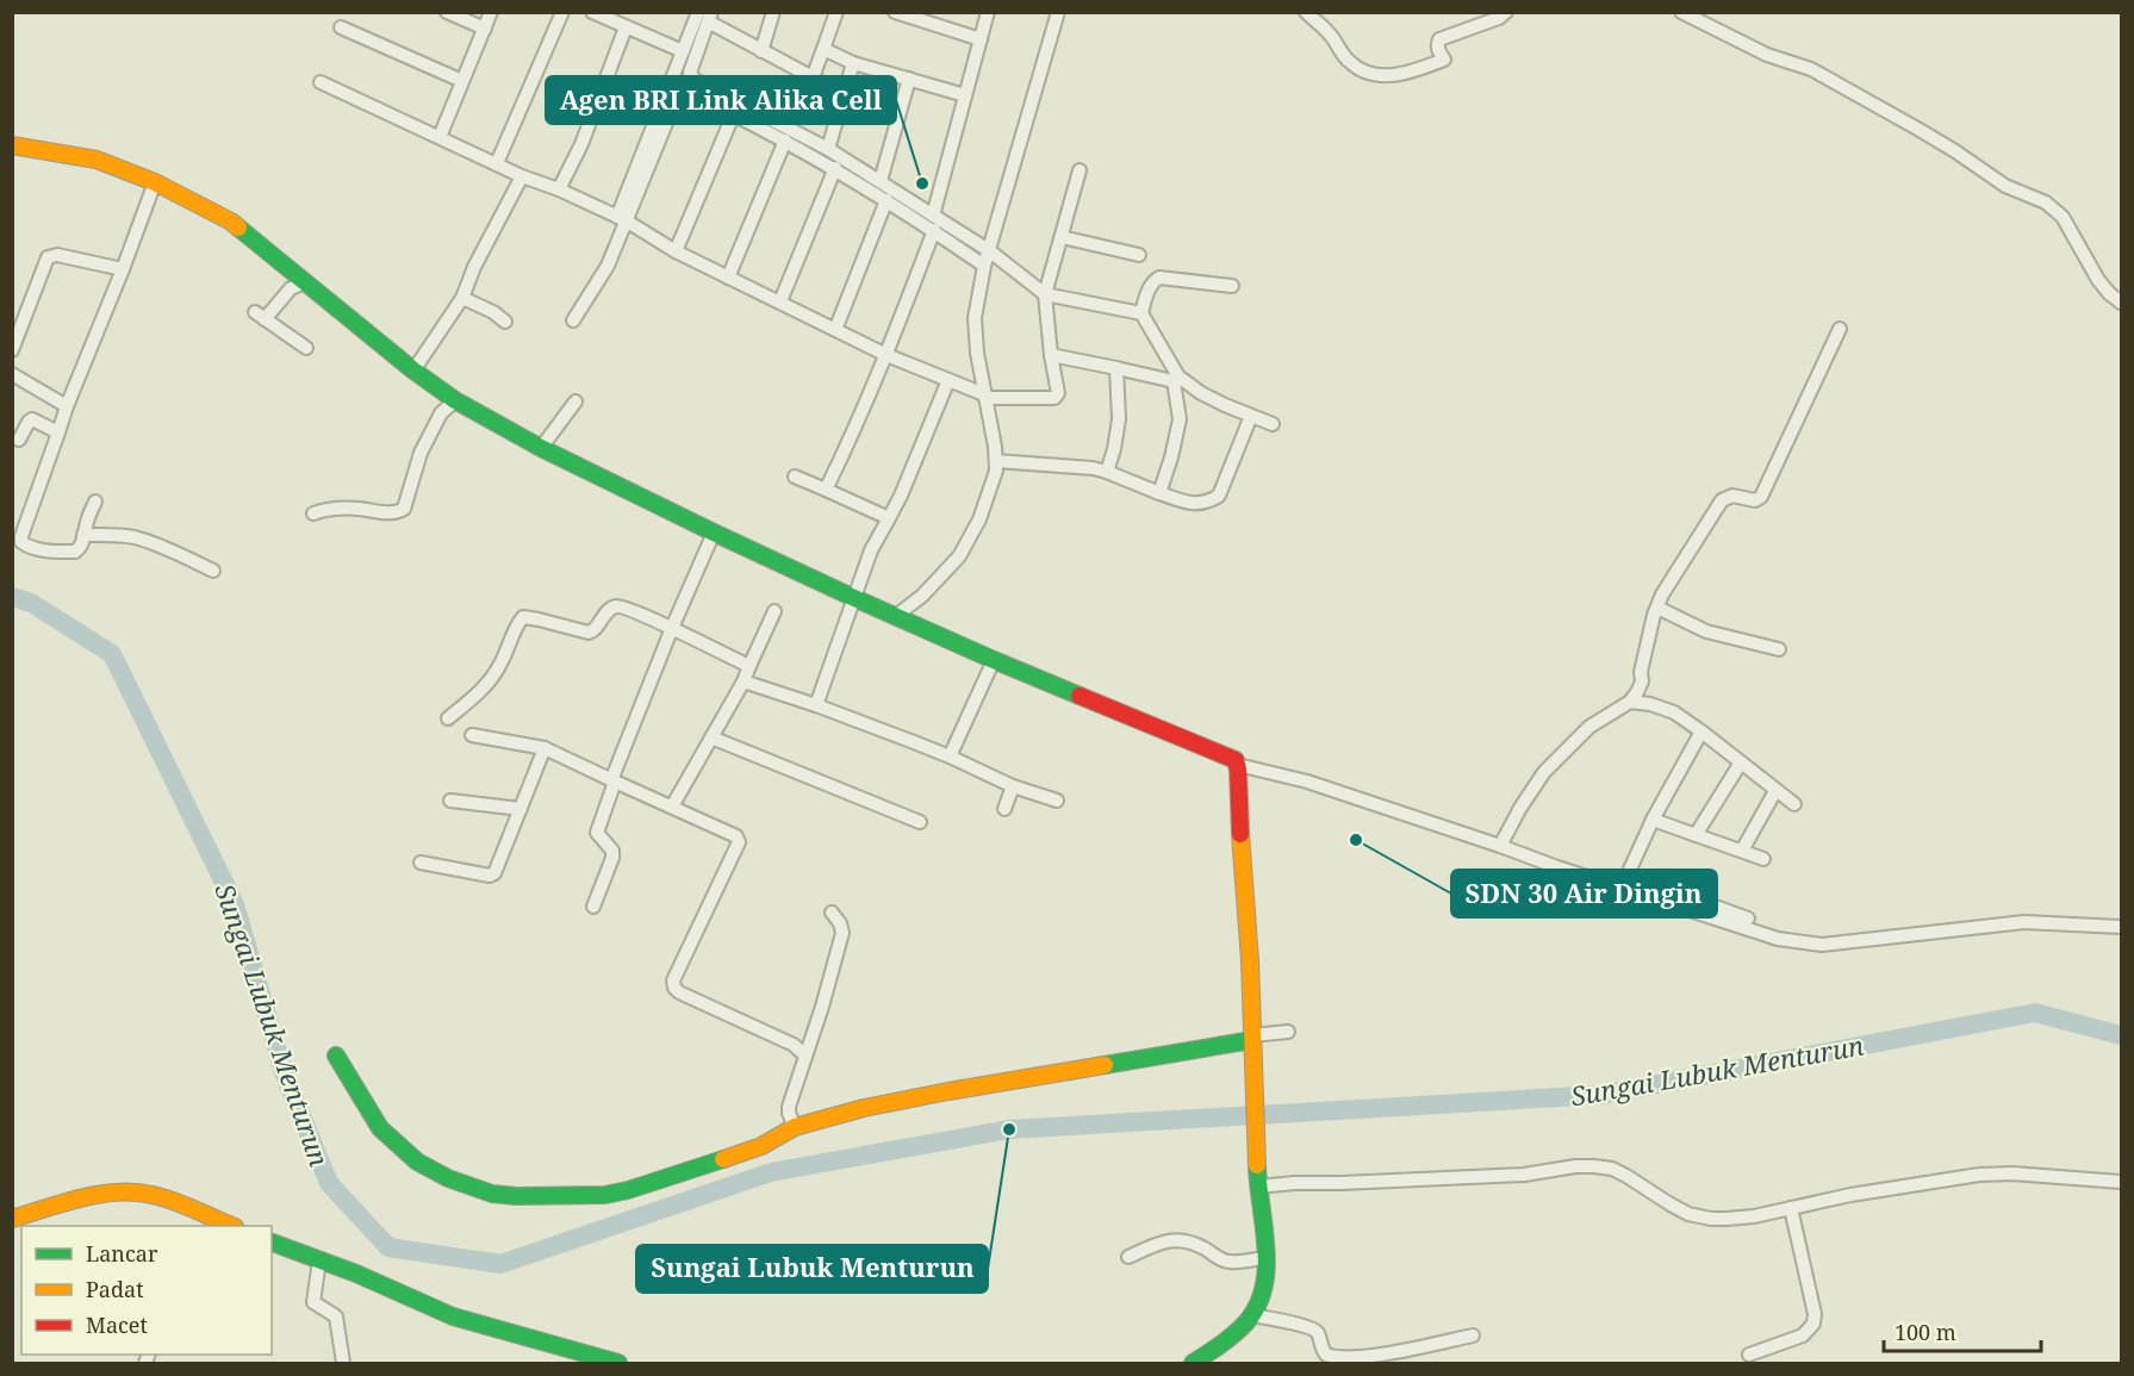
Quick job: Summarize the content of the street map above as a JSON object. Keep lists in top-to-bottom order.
{
  "water": ["Sungai Lubuk Menturun"],
  "places": ["Agen BRI Link Alika Cell", "SDN 30 Air Dingin", "Sungai Lubuk Menturun"],
  "legend": ["Lancar", "Padat", "Macet"],
  "scale_bar": "100 m"
}
